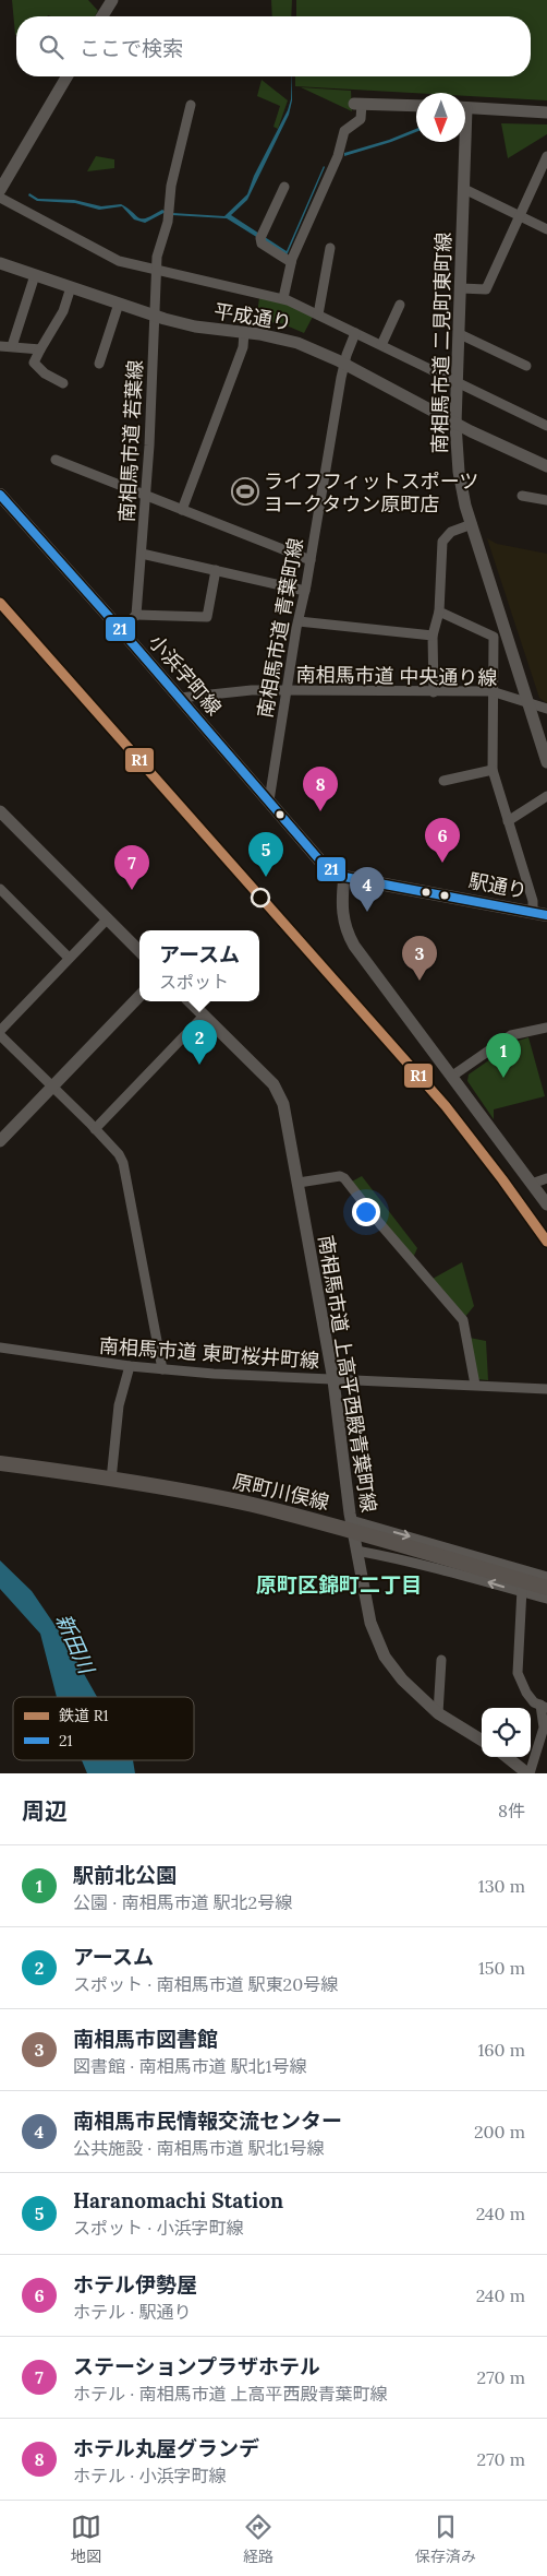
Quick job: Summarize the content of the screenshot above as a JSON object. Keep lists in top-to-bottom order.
{
  "streets": {
    "main road": ["小浜字町線", "駅通り", "原町川俣線"],
    "street": [
      "平成通り",
      "南相馬市道 二見町東町線",
      "南相馬市道 若葉線",
      "南相馬市道 青葉町線",
      "南相馬市道 中央通り線",
      "南相馬市道 東町桜井町線",
      "南相馬市道 上高平西殿青葉町線"
    ]
  },
  "crossings": [
    ["平成通り", "南相馬市道 二見町東町線"],
    ["平成通り", "南相馬市道 若葉線"],
    ["平成通り", "南相馬市道 青葉町線"],
    ["南相馬市道 二見町東町線", "南相馬市道 中央通り線"],
    ["南相馬市道 青葉町線", "小浜字町線"],
    ["南相馬市道 青葉町線", "南相馬市道 中央通り線"],
    ["小浜字町線", "南相馬市道 中央通り線"],
    ["小浜字町線", "駅通り"],
    ["南相馬市道 東町桜井町線", "南相馬市道 上高平西殿青葉町線"],
    ["南相馬市道 上高平西殿青葉町線", "原町川俣線"]
  ],
  "districts": ["原町区錦町二丁目"],
  "water": ["新田川"],
  "places": {
    "sports": ["ライフフィットスポーツ ヨークタウン原町店"]
  },
  "lines": ["transit line 21", "rail line R1"],
  "legend": ["鉄道 R1", "21"],
  "north": "bottom",
  "page": {
    "search": "ここで検索",
    "pins": [
      "8",
      "6",
      "5",
      "7",
      "4",
      "3",
      "2",
      "1"
    ],
    "popup": ["アースム", "スポット"],
    "heading": ["周辺", "8件"],
    "list": [
      {
        "mark": "1",
        "name": "駅前北公園",
        "note": "公園 · 南相馬市道 駅北2号線",
        "value": "130 m"
      },
      {
        "mark": "2",
        "name": "アースム",
        "note": "スポット · 南相馬市道 駅東20号線",
        "value": "150 m"
      },
      {
        "mark": "3",
        "name": "南相馬市図書館",
        "note": "図書館 · 南相馬市道 駅北1号線",
        "value": "160 m"
      },
      {
        "mark": "4",
        "name": "南相馬市民情報交流センター",
        "note": "公共施設 · 南相馬市道 駅北1号線",
        "value": "200 m"
      },
      {
        "mark": "5",
        "name": "Haranomachi Station",
        "note": "スポット · 小浜字町線",
        "value": "240 m"
      },
      {
        "mark": "6",
        "name": "ホテル伊勢屋",
        "note": "ホテル · 駅通り",
        "value": "240 m"
      },
      {
        "mark": "7",
        "name": "ステーションプラザホテル",
        "note": "ホテル · 南相馬市道 上高平西殿青葉町線",
        "value": "270 m"
      },
      {
        "mark": "8",
        "name": "ホテル丸屋グランデ",
        "note": "ホテル · 小浜字町線",
        "value": "270 m"
      }
    ],
    "nav": ["地図", "経路", "保存済み"]
  }
}
